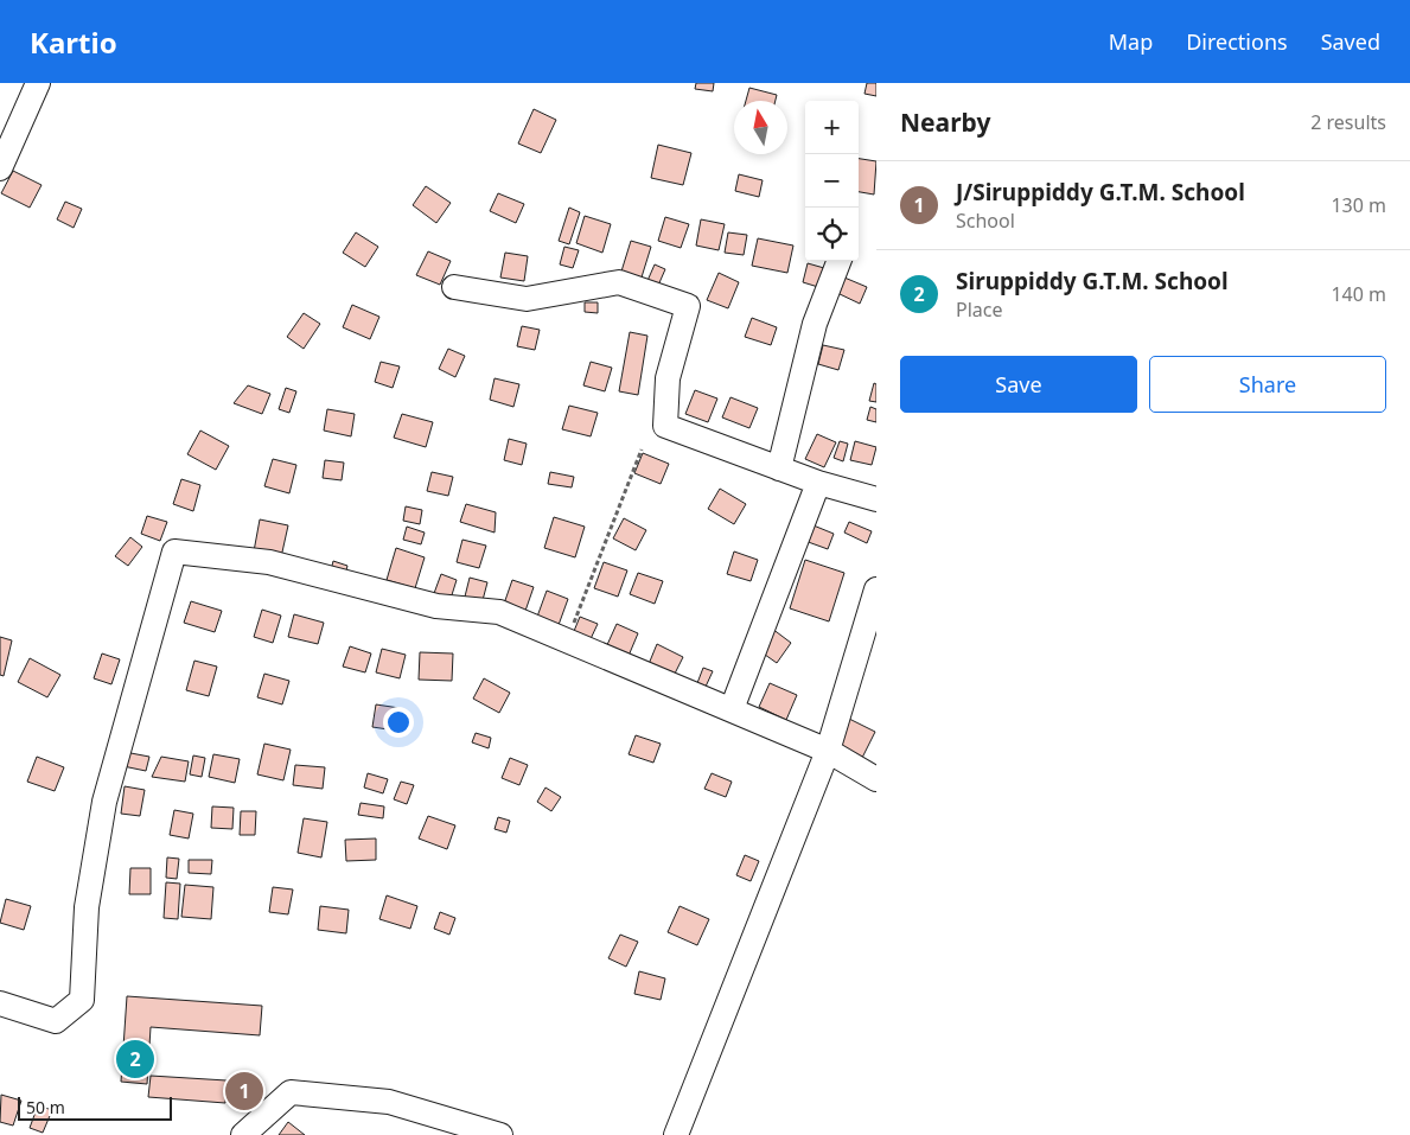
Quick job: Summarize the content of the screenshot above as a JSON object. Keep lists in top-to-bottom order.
{
  "scale_bar": "50 m",
  "north": "top",
  "page": {
    "header": "Kartio",
    "nav": ["Map", "Directions", "Saved"],
    "heading": ["Nearby", "2 results"],
    "map_buttons": ["+", "−"],
    "list": [
      {
        "mark": "1",
        "name": "J/Siruppiddy G.T.M. School",
        "note": "School",
        "value": "130 m"
      },
      {
        "mark": "2",
        "name": "Siruppiddy G.T.M. School",
        "note": "Place",
        "value": "140 m"
      }
    ],
    "buttons": ["Save", "Share"],
    "pins": ["2", "1"],
    "scale": "50 m"
  }
}
